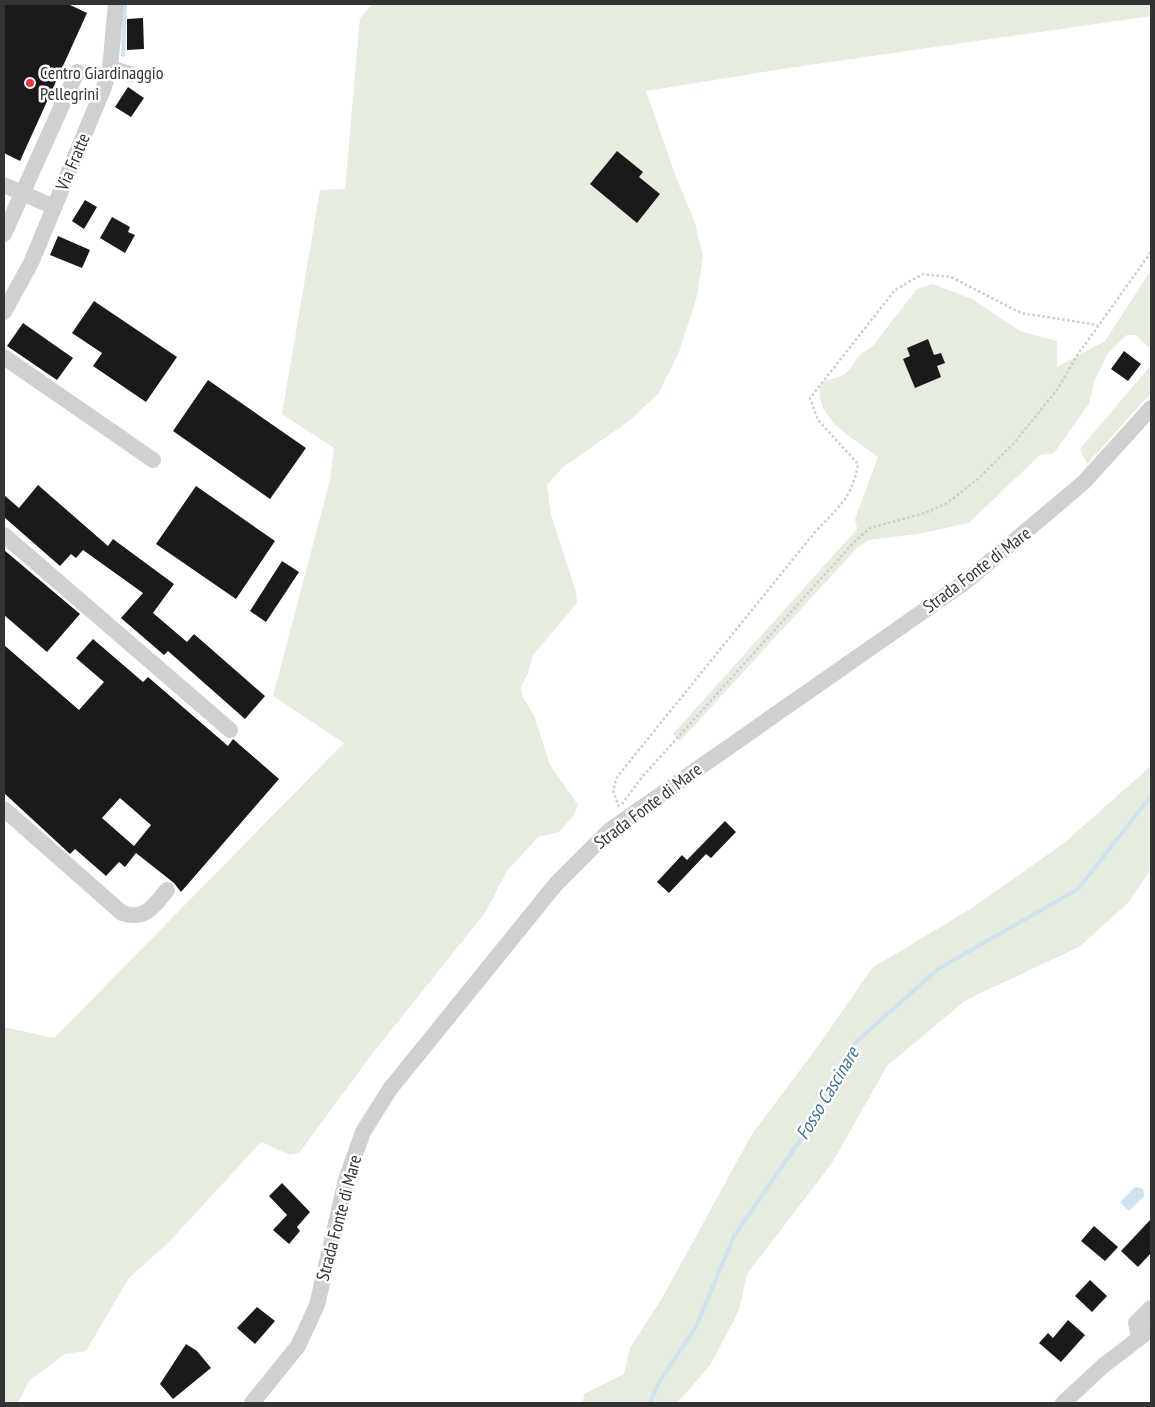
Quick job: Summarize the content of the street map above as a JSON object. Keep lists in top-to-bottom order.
{
  "streets": {
    "street": ["Via Fratte", "Strada Fonte di Mare"]
  },
  "water": ["Fosso Cascinare"],
  "places": ["Centro Giardinaggio Pellegrini"]
}
